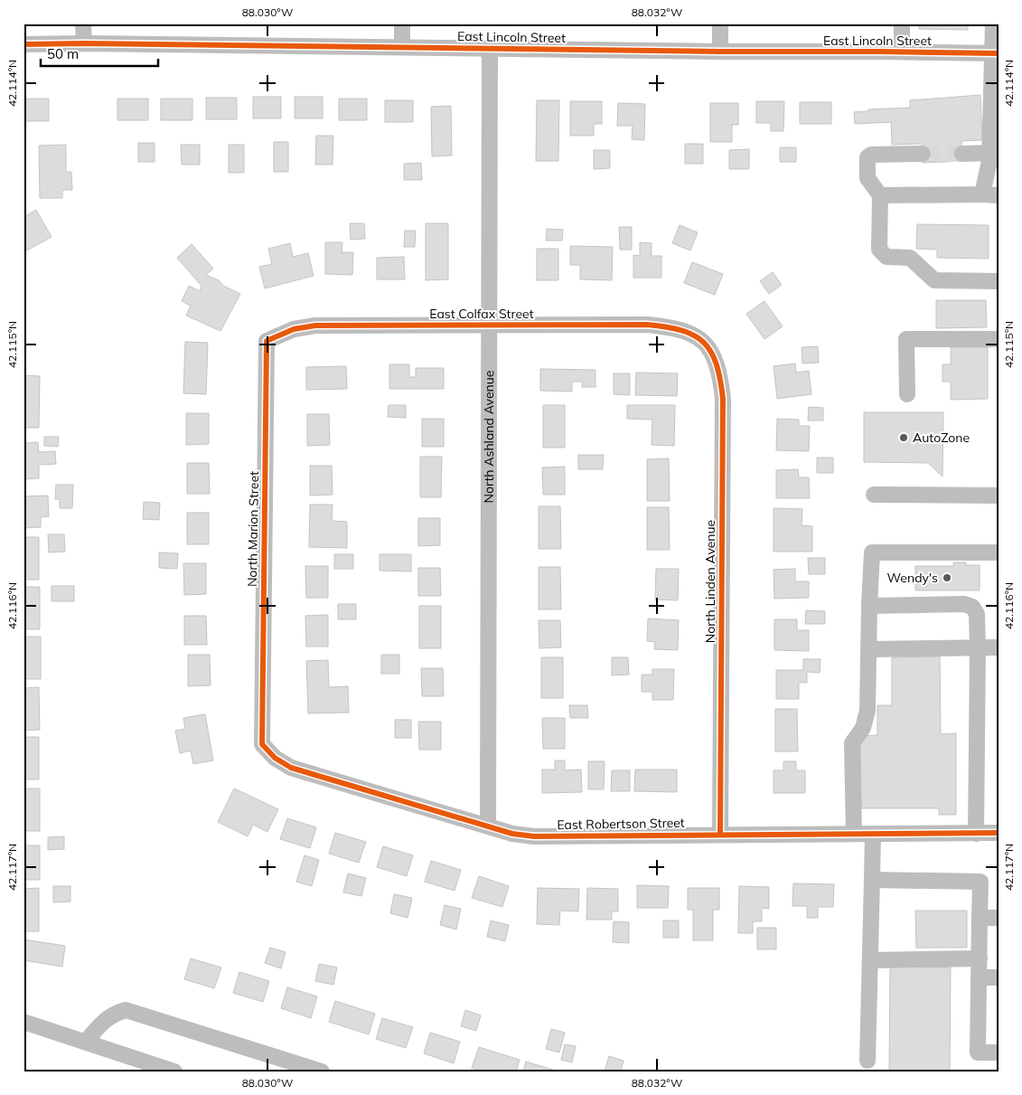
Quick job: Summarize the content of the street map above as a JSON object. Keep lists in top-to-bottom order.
{
  "streets": {
    "street": [
      "East Lincoln Street",
      "East Colfax Street",
      "North Ashland Avenue",
      "North Marion Street",
      "North Linden Avenue",
      "East Robertson Street"
    ]
  },
  "crossings": [
    ["East Lincoln Street", "North Ashland Avenue"],
    ["East Colfax Street", "North Ashland Avenue"],
    ["East Colfax Street", "North Marion Street"],
    ["East Colfax Street", "North Linden Avenue"],
    ["North Ashland Avenue", "East Robertson Street"],
    ["North Marion Street", "East Robertson Street"],
    ["North Linden Avenue", "East Robertson Street"]
  ],
  "places": ["AutoZone", "Wendy's"],
  "scale_bar": "50 m",
  "coordinates": [
    "88.030°W",
    "88.032°W",
    "42.114°N",
    "42.115°N",
    "42.116°N",
    "42.117°N"
  ]
}
